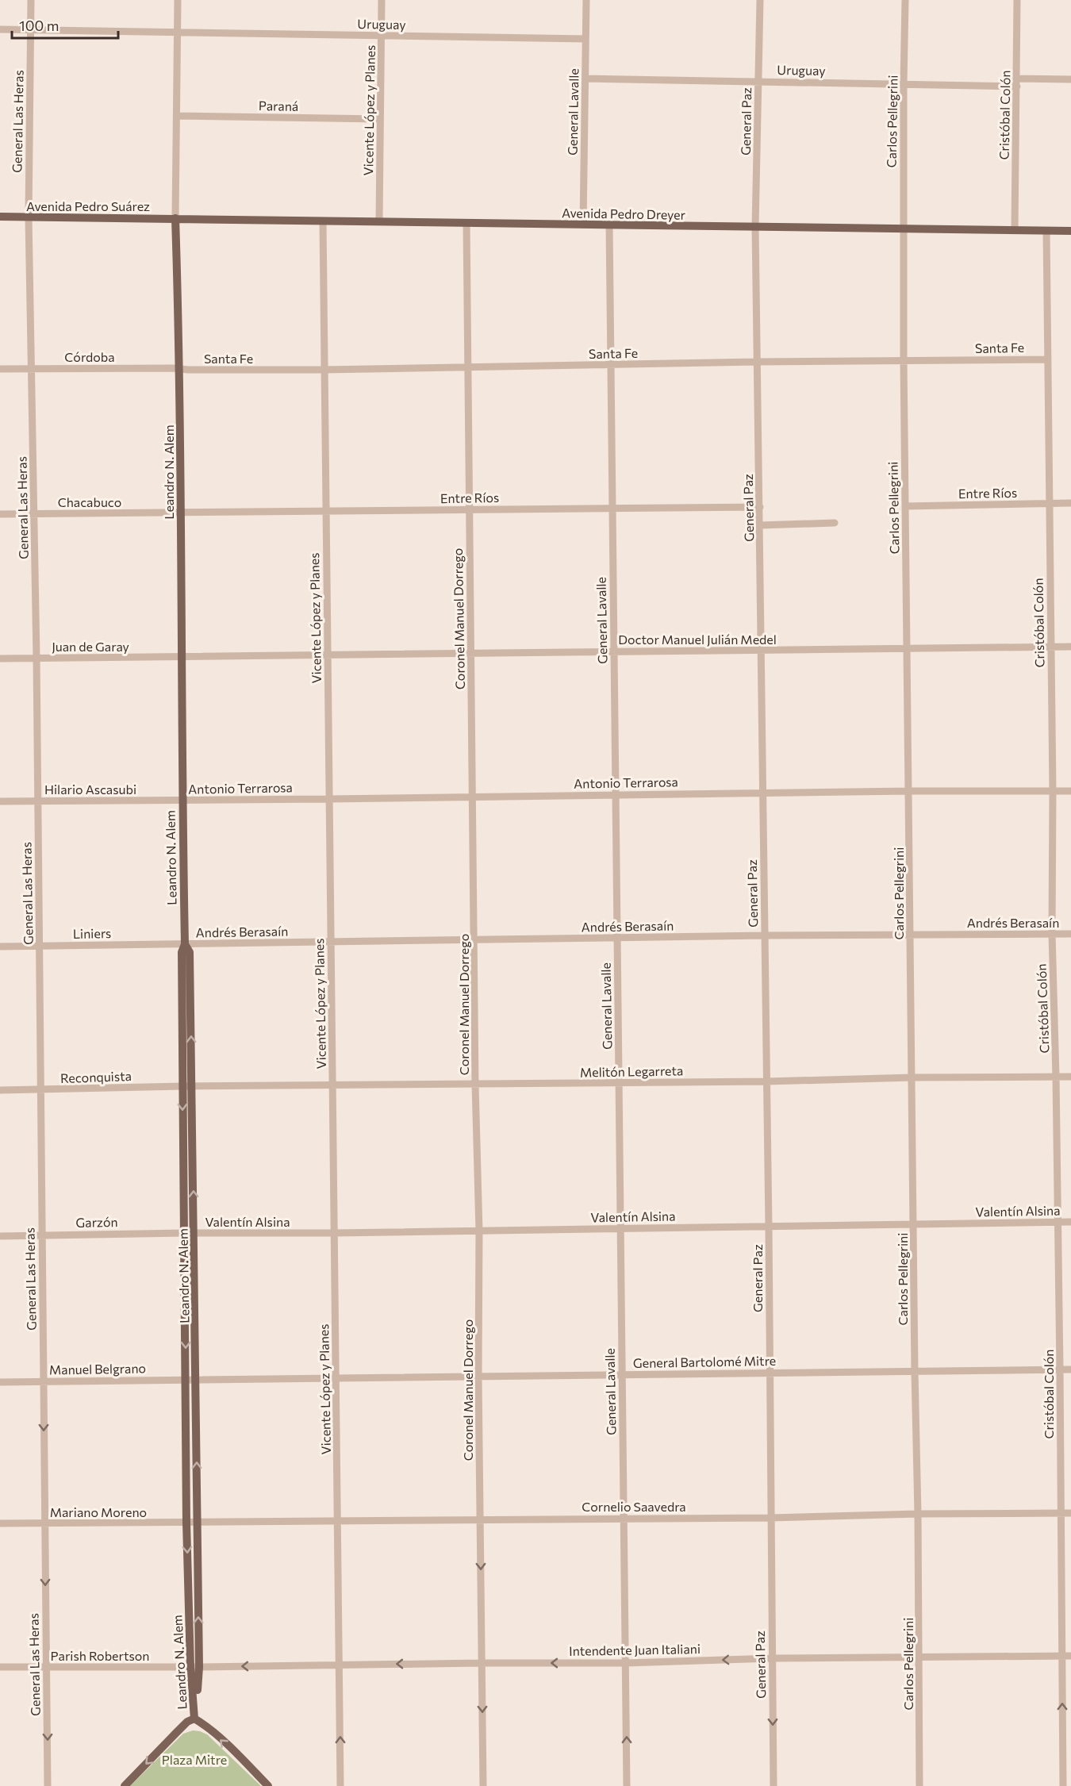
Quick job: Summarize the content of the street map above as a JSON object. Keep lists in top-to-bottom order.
{
  "streets": {
    "main road": ["Avenida Pedro Suárez", "Avenida Pedro Dreyer", "Leandro N. Alem"],
    "street": [
      "Uruguay",
      "Paraná",
      "Vicente López y Planes",
      "General Lavalle",
      "Cristóbal Colón",
      "General Las Heras",
      "General Paz",
      "Carlos Pellegrini",
      "Santa Fe",
      "Córdoba",
      "Entre Ríos",
      "Chacabuco",
      "Coronel Manuel Dorrego",
      "Doctor Manuel Julián Medel",
      "Juan de Garay",
      "Antonio Terrarosa",
      "Hilario Ascasubi",
      "Andrés Berasaín",
      "Liniers",
      "Melitón Legarreta",
      "Reconquista",
      "Valentín Alsina",
      "Garzón",
      "General Bartolomé Mitre",
      "Manuel Belgrano",
      "Cornelio Saavedra",
      "Mariano Moreno",
      "Intendente Juan Italiani",
      "Parish Robertson"
    ]
  },
  "crossings": [
    ["Uruguay", "Vicente López y Planes"],
    ["Uruguay", "General Lavalle"],
    ["Uruguay", "Cristóbal Colón"],
    ["Uruguay", "General Las Heras"],
    ["Uruguay", "General Paz"],
    ["Uruguay", "Carlos Pellegrini"],
    ["Uruguay", "Leandro N. Alem"],
    ["Paraná", "Vicente López y Planes"],
    ["Paraná", "Leandro N. Alem"],
    ["Vicente López y Planes", "Avenida Pedro Dreyer"],
    ["Vicente López y Planes", "Santa Fe"],
    ["Vicente López y Planes", "Entre Ríos"],
    ["Vicente López y Planes", "Doctor Manuel Julián Medel"],
    ["Vicente López y Planes", "Antonio Terrarosa"],
    ["Vicente López y Planes", "Andrés Berasaín"],
    ["Vicente López y Planes", "Melitón Legarreta"],
    ["Vicente López y Planes", "Valentín Alsina"],
    ["Vicente López y Planes", "General Bartolomé Mitre"],
    ["Vicente López y Planes", "Cornelio Saavedra"],
    ["Vicente López y Planes", "Intendente Juan Italiani"],
    ["General Lavalle", "Avenida Pedro Dreyer"],
    ["General Lavalle", "Santa Fe"],
    ["General Lavalle", "Entre Ríos"],
    ["General Lavalle", "Doctor Manuel Julián Medel"],
    ["General Lavalle", "Antonio Terrarosa"],
    ["General Lavalle", "Andrés Berasaín"],
    ["General Lavalle", "Melitón Legarreta"],
    ["General Lavalle", "Valentín Alsina"],
    ["General Lavalle", "General Bartolomé Mitre"],
    ["General Lavalle", "Cornelio Saavedra"],
    ["General Lavalle", "Intendente Juan Italiani"],
    ["Cristóbal Colón", "Avenida Pedro Dreyer"],
    ["Cristóbal Colón", "Santa Fe"],
    ["Cristóbal Colón", "Entre Ríos"],
    ["Cristóbal Colón", "Doctor Manuel Julián Medel"],
    ["Cristóbal Colón", "Antonio Terrarosa"],
    ["Cristóbal Colón", "Andrés Berasaín"],
    ["Cristóbal Colón", "Melitón Legarreta"],
    ["Cristóbal Colón", "Valentín Alsina"],
    ["Cristóbal Colón", "General Bartolomé Mitre"],
    ["Cristóbal Colón", "Cornelio Saavedra"],
    ["Cristóbal Colón", "Intendente Juan Italiani"],
    ["General Las Heras", "Avenida Pedro Suárez"],
    ["General Las Heras", "Córdoba"],
    ["General Las Heras", "Chacabuco"],
    ["General Las Heras", "Juan de Garay"],
    ["General Las Heras", "Hilario Ascasubi"],
    ["General Las Heras", "Liniers"],
    ["General Las Heras", "Reconquista"],
    ["General Las Heras", "Garzón"],
    ["General Las Heras", "Manuel Belgrano"],
    ["General Las Heras", "Mariano Moreno"],
    ["General Las Heras", "Parish Robertson"],
    ["General Paz", "Avenida Pedro Dreyer"],
    ["General Paz", "Santa Fe"],
    ["General Paz", "Entre Ríos"],
    ["General Paz", "Doctor Manuel Julián Medel"],
    ["General Paz", "Antonio Terrarosa"],
    ["General Paz", "Andrés Berasaín"],
    ["General Paz", "Melitón Legarreta"],
    ["General Paz", "Valentín Alsina"],
    ["General Paz", "General Bartolomé Mitre"],
    ["General Paz", "Cornelio Saavedra"],
    ["General Paz", "Intendente Juan Italiani"],
    ["Carlos Pellegrini", "Avenida Pedro Dreyer"],
    ["Carlos Pellegrini", "Santa Fe"],
    ["Carlos Pellegrini", "Entre Ríos"],
    ["Carlos Pellegrini", "Doctor Manuel Julián Medel"],
    ["Carlos Pellegrini", "Antonio Terrarosa"],
    ["Carlos Pellegrini", "Andrés Berasaín"],
    ["Carlos Pellegrini", "Melitón Legarreta"],
    ["Carlos Pellegrini", "Valentín Alsina"],
    ["Carlos Pellegrini", "General Bartolomé Mitre"],
    ["Carlos Pellegrini", "Cornelio Saavedra"],
    ["Carlos Pellegrini", "Intendente Juan Italiani"],
    ["Avenida Pedro Suárez", "Avenida Pedro Dreyer"],
    ["Avenida Pedro Suárez", "Leandro N. Alem"],
    ["Avenida Pedro Dreyer", "Leandro N. Alem"],
    ["Avenida Pedro Dreyer", "Coronel Manuel Dorrego"],
    ["Santa Fe", "Córdoba"],
    ["Santa Fe", "Leandro N. Alem"],
    ["Santa Fe", "Coronel Manuel Dorrego"],
    ["Córdoba", "Leandro N. Alem"],
    ["Leandro N. Alem", "Entre Ríos"],
    ["Leandro N. Alem", "Chacabuco"],
    ["Leandro N. Alem", "Doctor Manuel Julián Medel"],
    ["Leandro N. Alem", "Juan de Garay"],
    ["Leandro N. Alem", "Antonio Terrarosa"],
    ["Leandro N. Alem", "Hilario Ascasubi"],
    ["Leandro N. Alem", "Andrés Berasaín"],
    ["Leandro N. Alem", "Liniers"],
    ["Leandro N. Alem", "Melitón Legarreta"],
    ["Leandro N. Alem", "Reconquista"],
    ["Leandro N. Alem", "Valentín Alsina"],
    ["Leandro N. Alem", "Garzón"],
    ["Leandro N. Alem", "General Bartolomé Mitre"],
    ["Leandro N. Alem", "Manuel Belgrano"],
    ["Leandro N. Alem", "Cornelio Saavedra"],
    ["Leandro N. Alem", "Mariano Moreno"],
    ["Leandro N. Alem", "Intendente Juan Italiani"],
    ["Leandro N. Alem", "Parish Robertson"],
    ["Entre Ríos", "Chacabuco"],
    ["Entre Ríos", "Coronel Manuel Dorrego"],
    ["Coronel Manuel Dorrego", "Doctor Manuel Julián Medel"],
    ["Coronel Manuel Dorrego", "Antonio Terrarosa"],
    ["Coronel Manuel Dorrego", "Andrés Berasaín"],
    ["Coronel Manuel Dorrego", "Melitón Legarreta"],
    ["Coronel Manuel Dorrego", "Valentín Alsina"],
    ["Coronel Manuel Dorrego", "General Bartolomé Mitre"],
    ["Coronel Manuel Dorrego", "Cornelio Saavedra"],
    ["Coronel Manuel Dorrego", "Intendente Juan Italiani"],
    ["Doctor Manuel Julián Medel", "Juan de Garay"],
    ["Antonio Terrarosa", "Hilario Ascasubi"],
    ["Andrés Berasaín", "Liniers"],
    ["Melitón Legarreta", "Reconquista"],
    ["Valentín Alsina", "Garzón"],
    ["General Bartolomé Mitre", "Manuel Belgrano"],
    ["Cornelio Saavedra", "Mariano Moreno"],
    ["Intendente Juan Italiani", "Parish Robertson"]
  ],
  "one_way": ["Intendente Juan Italiani"],
  "parks": ["Plaza Mitre"],
  "scale_bar": "100 m"
}
